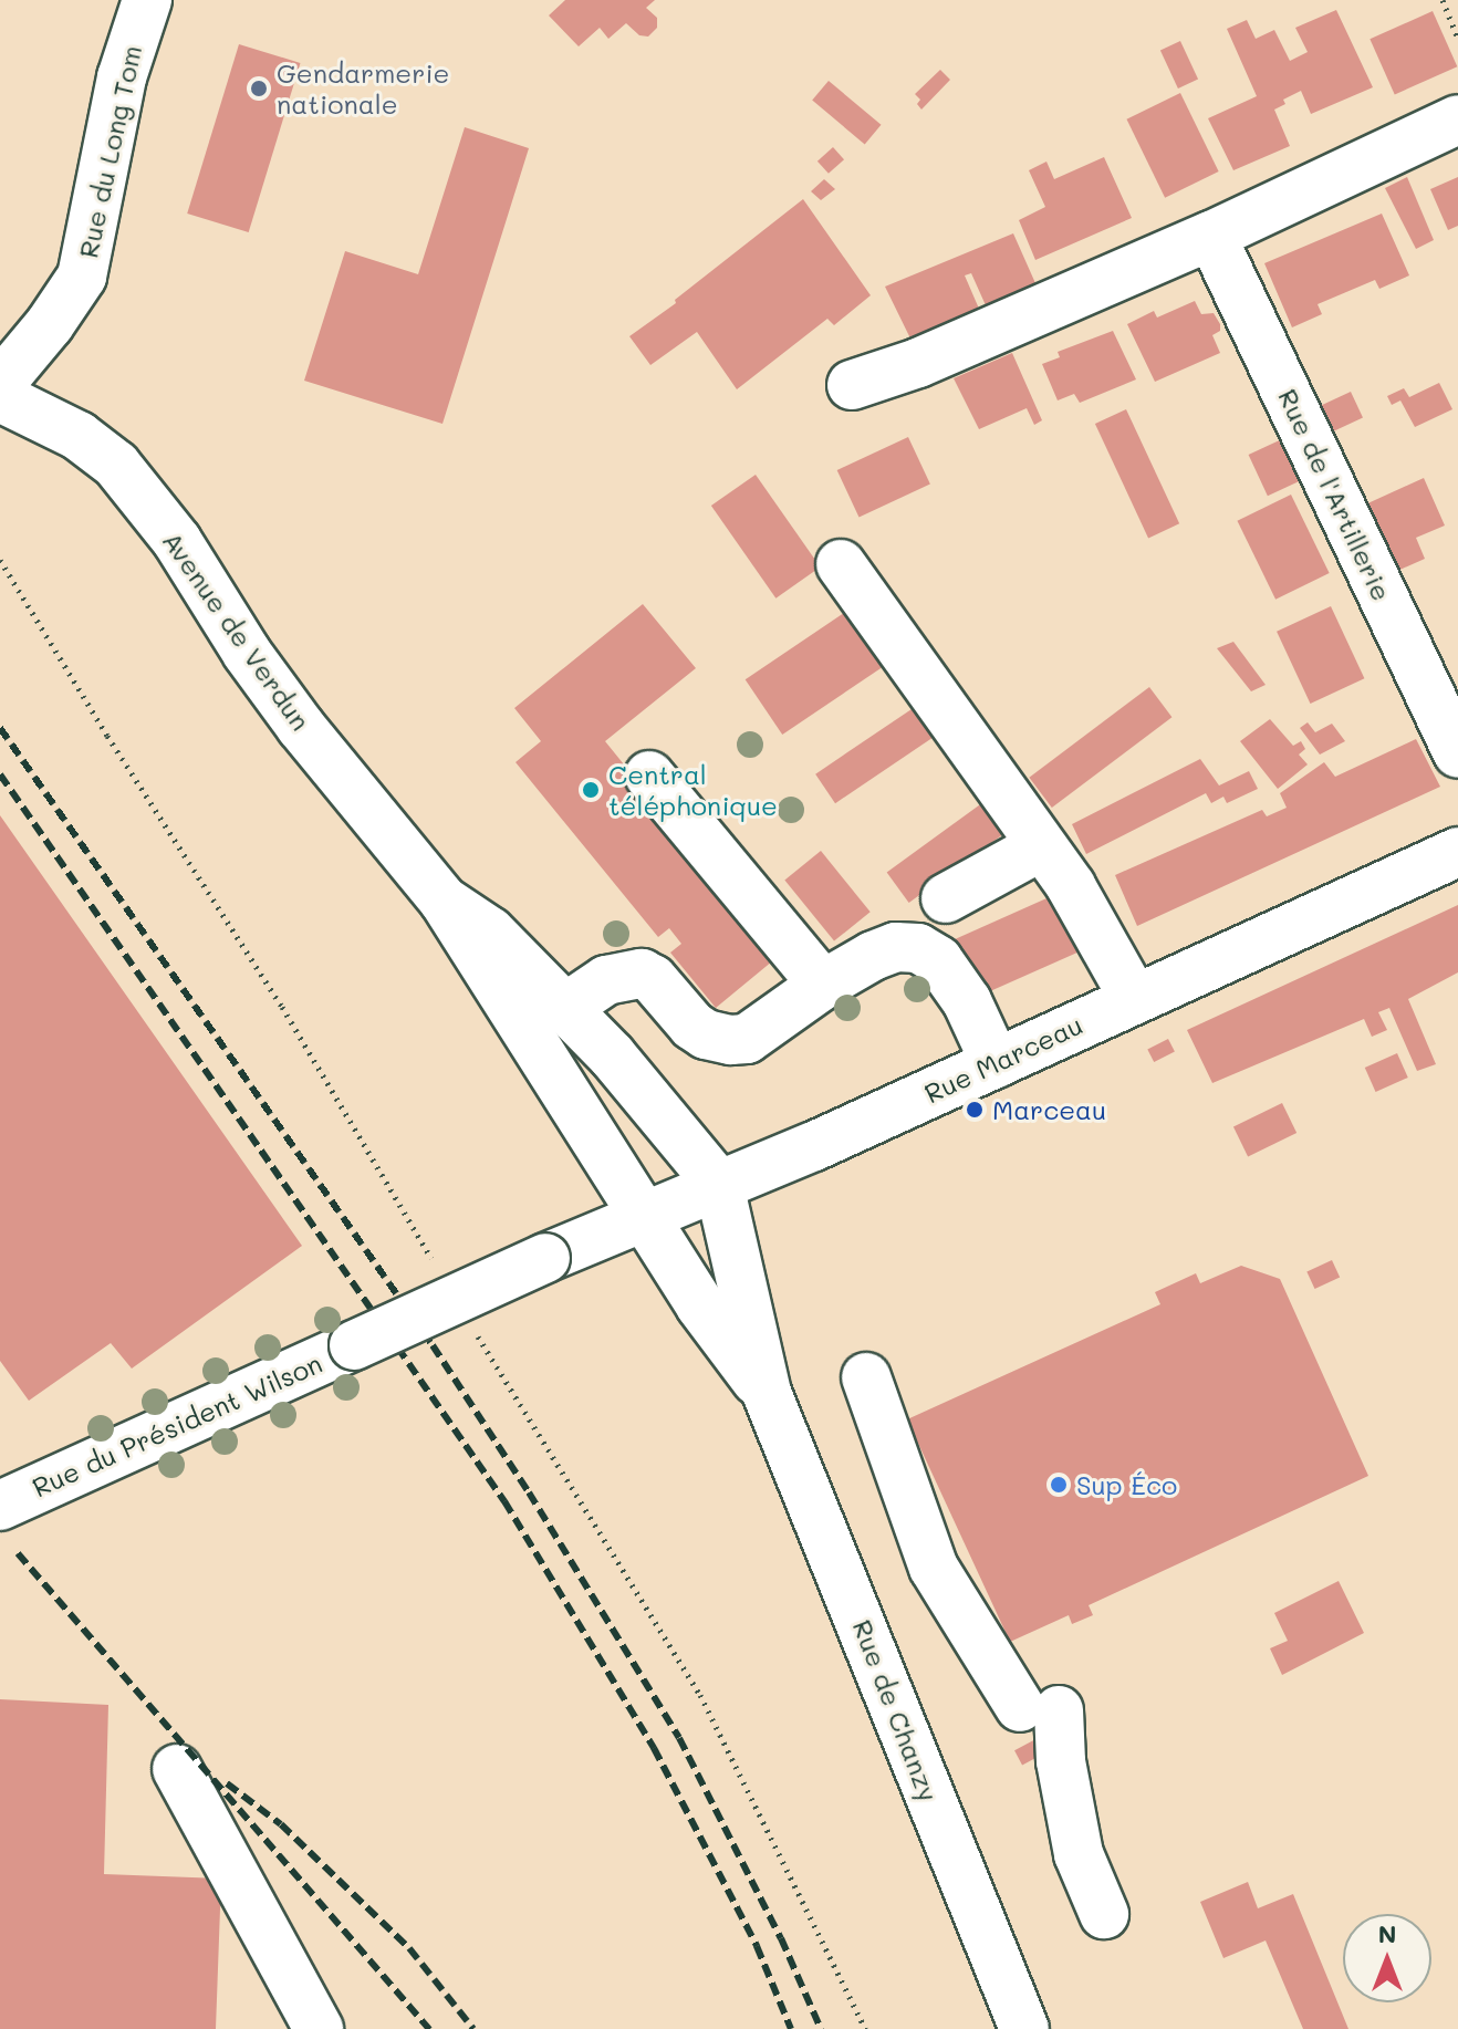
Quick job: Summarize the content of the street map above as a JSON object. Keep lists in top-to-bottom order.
{
  "streets": {
    "main road": [
      "Rue du Long Tom",
      "Rue de l'Artillerie",
      "Avenue de Verdun",
      "Rue Marceau",
      "Rue du Président Wilson",
      "Rue de Chanzy"
    ]
  },
  "crossings": [
    ["Avenue de Verdun", "Rue Marceau"],
    ["Avenue de Verdun", "Rue de Chanzy"],
    ["Rue Marceau", "Rue du Président Wilson"],
    ["Rue Marceau", "Rue de Chanzy"]
  ],
  "places": [
    "Gendarmerie nationale",
    "Central téléphonique",
    "Marceau",
    "Sup Éco"
  ],
  "north": "top"
}
